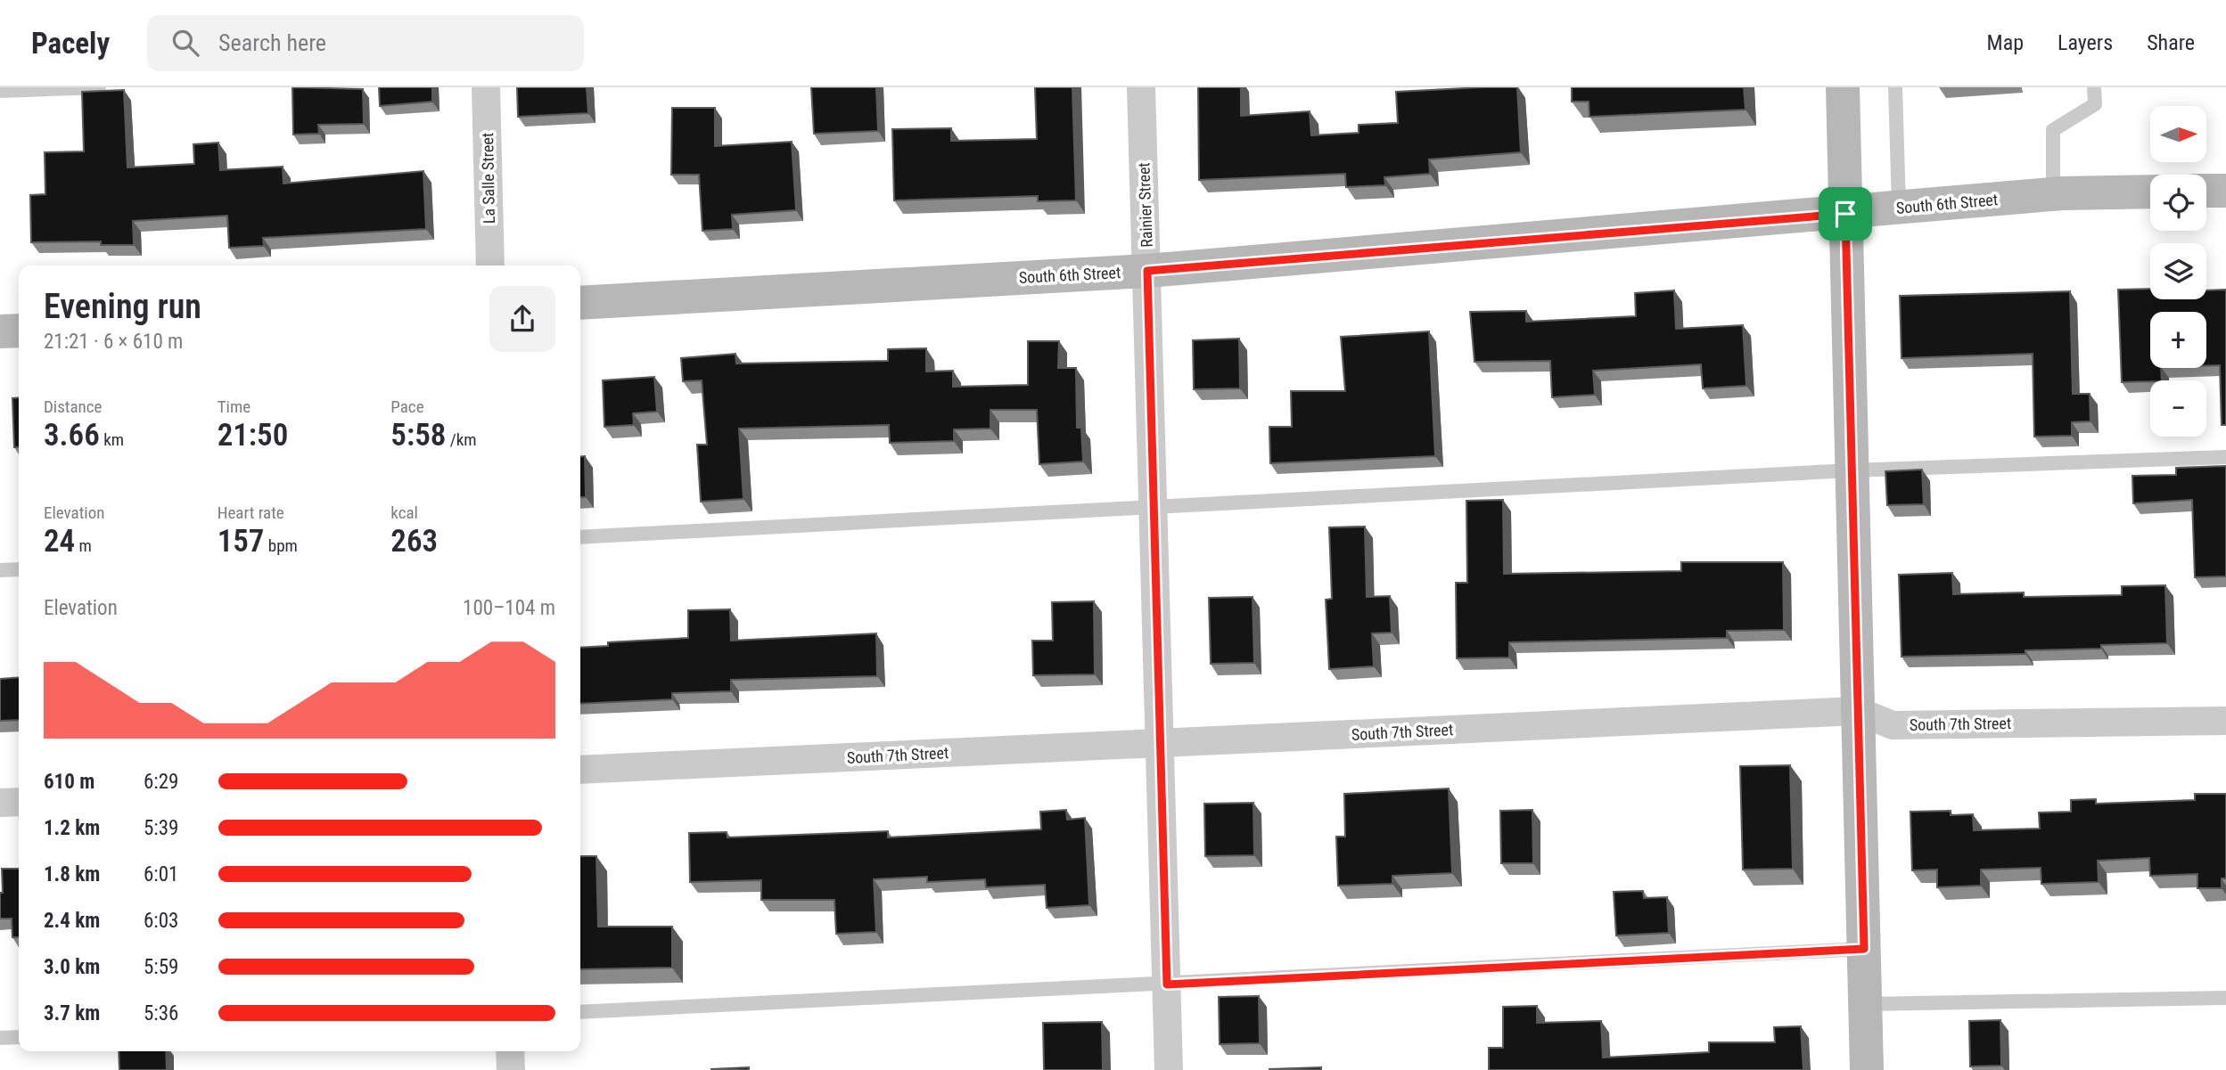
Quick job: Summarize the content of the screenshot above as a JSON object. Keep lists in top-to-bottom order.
{
  "streets": {
    "street": [
      "La Salle Street",
      "South 6th Street",
      "Rainier Street",
      "South 7th Street"
    ]
  },
  "crossings": [
    ["South 6th Street", "Rainier Street"],
    ["Rainier Street", "South 7th Street"]
  ],
  "north": "right",
  "page": {
    "header": "Pacely",
    "search": "Search here",
    "nav": ["Map", "Layers", "Share"],
    "map_buttons": ["+", "−"],
    "heading": ["Evening run", "21:21 · 6 × 610 m"],
    "stats": [
      ["Distance", "3.66 km"],
      ["Time", "21:50"],
      ["Pace", "5:58 /km"],
      ["Elevation", "24 m"],
      ["Heart rate", "157 bpm"],
      ["kcal", "263"]
    ],
    "chart": ["Elevation", "100–104 m"],
    "list": [
      {
        "name": "610 m",
        "note": "6:29"
      },
      {
        "name": "1.2 km",
        "note": "5:39"
      },
      {
        "name": "1.8 km",
        "note": "6:01"
      },
      {
        "name": "2.4 km",
        "note": "6:03"
      },
      {
        "name": "3.0 km",
        "note": "5:59"
      },
      {
        "name": "3.7 km",
        "note": "5:36"
      }
    ]
  }
}
